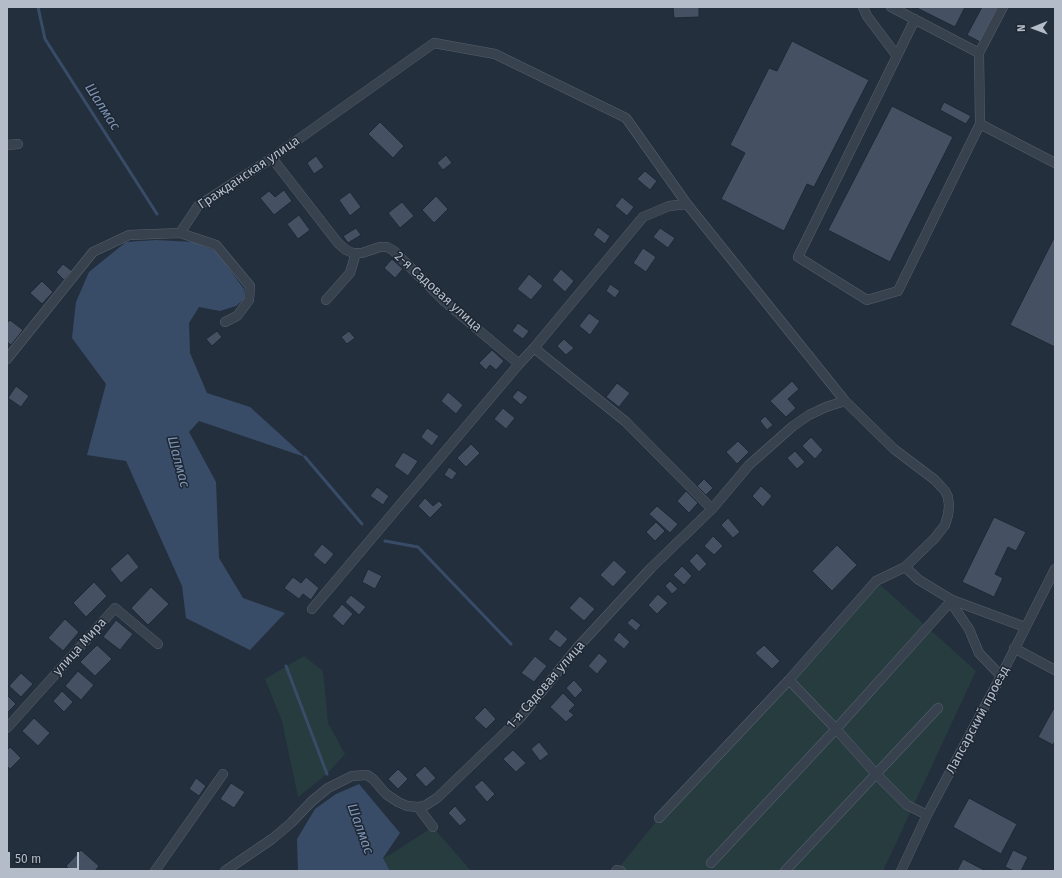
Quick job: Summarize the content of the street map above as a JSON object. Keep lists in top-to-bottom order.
{
  "streets": {
    "street": [
      "Гражданская улица",
      "2-я Садовая улица",
      "улица Мира",
      "1-я Садовая улица",
      "Лапсарский проезд"
    ]
  },
  "water": ["Шалмас"],
  "scale_bar": "50 m",
  "north": "left"
}
